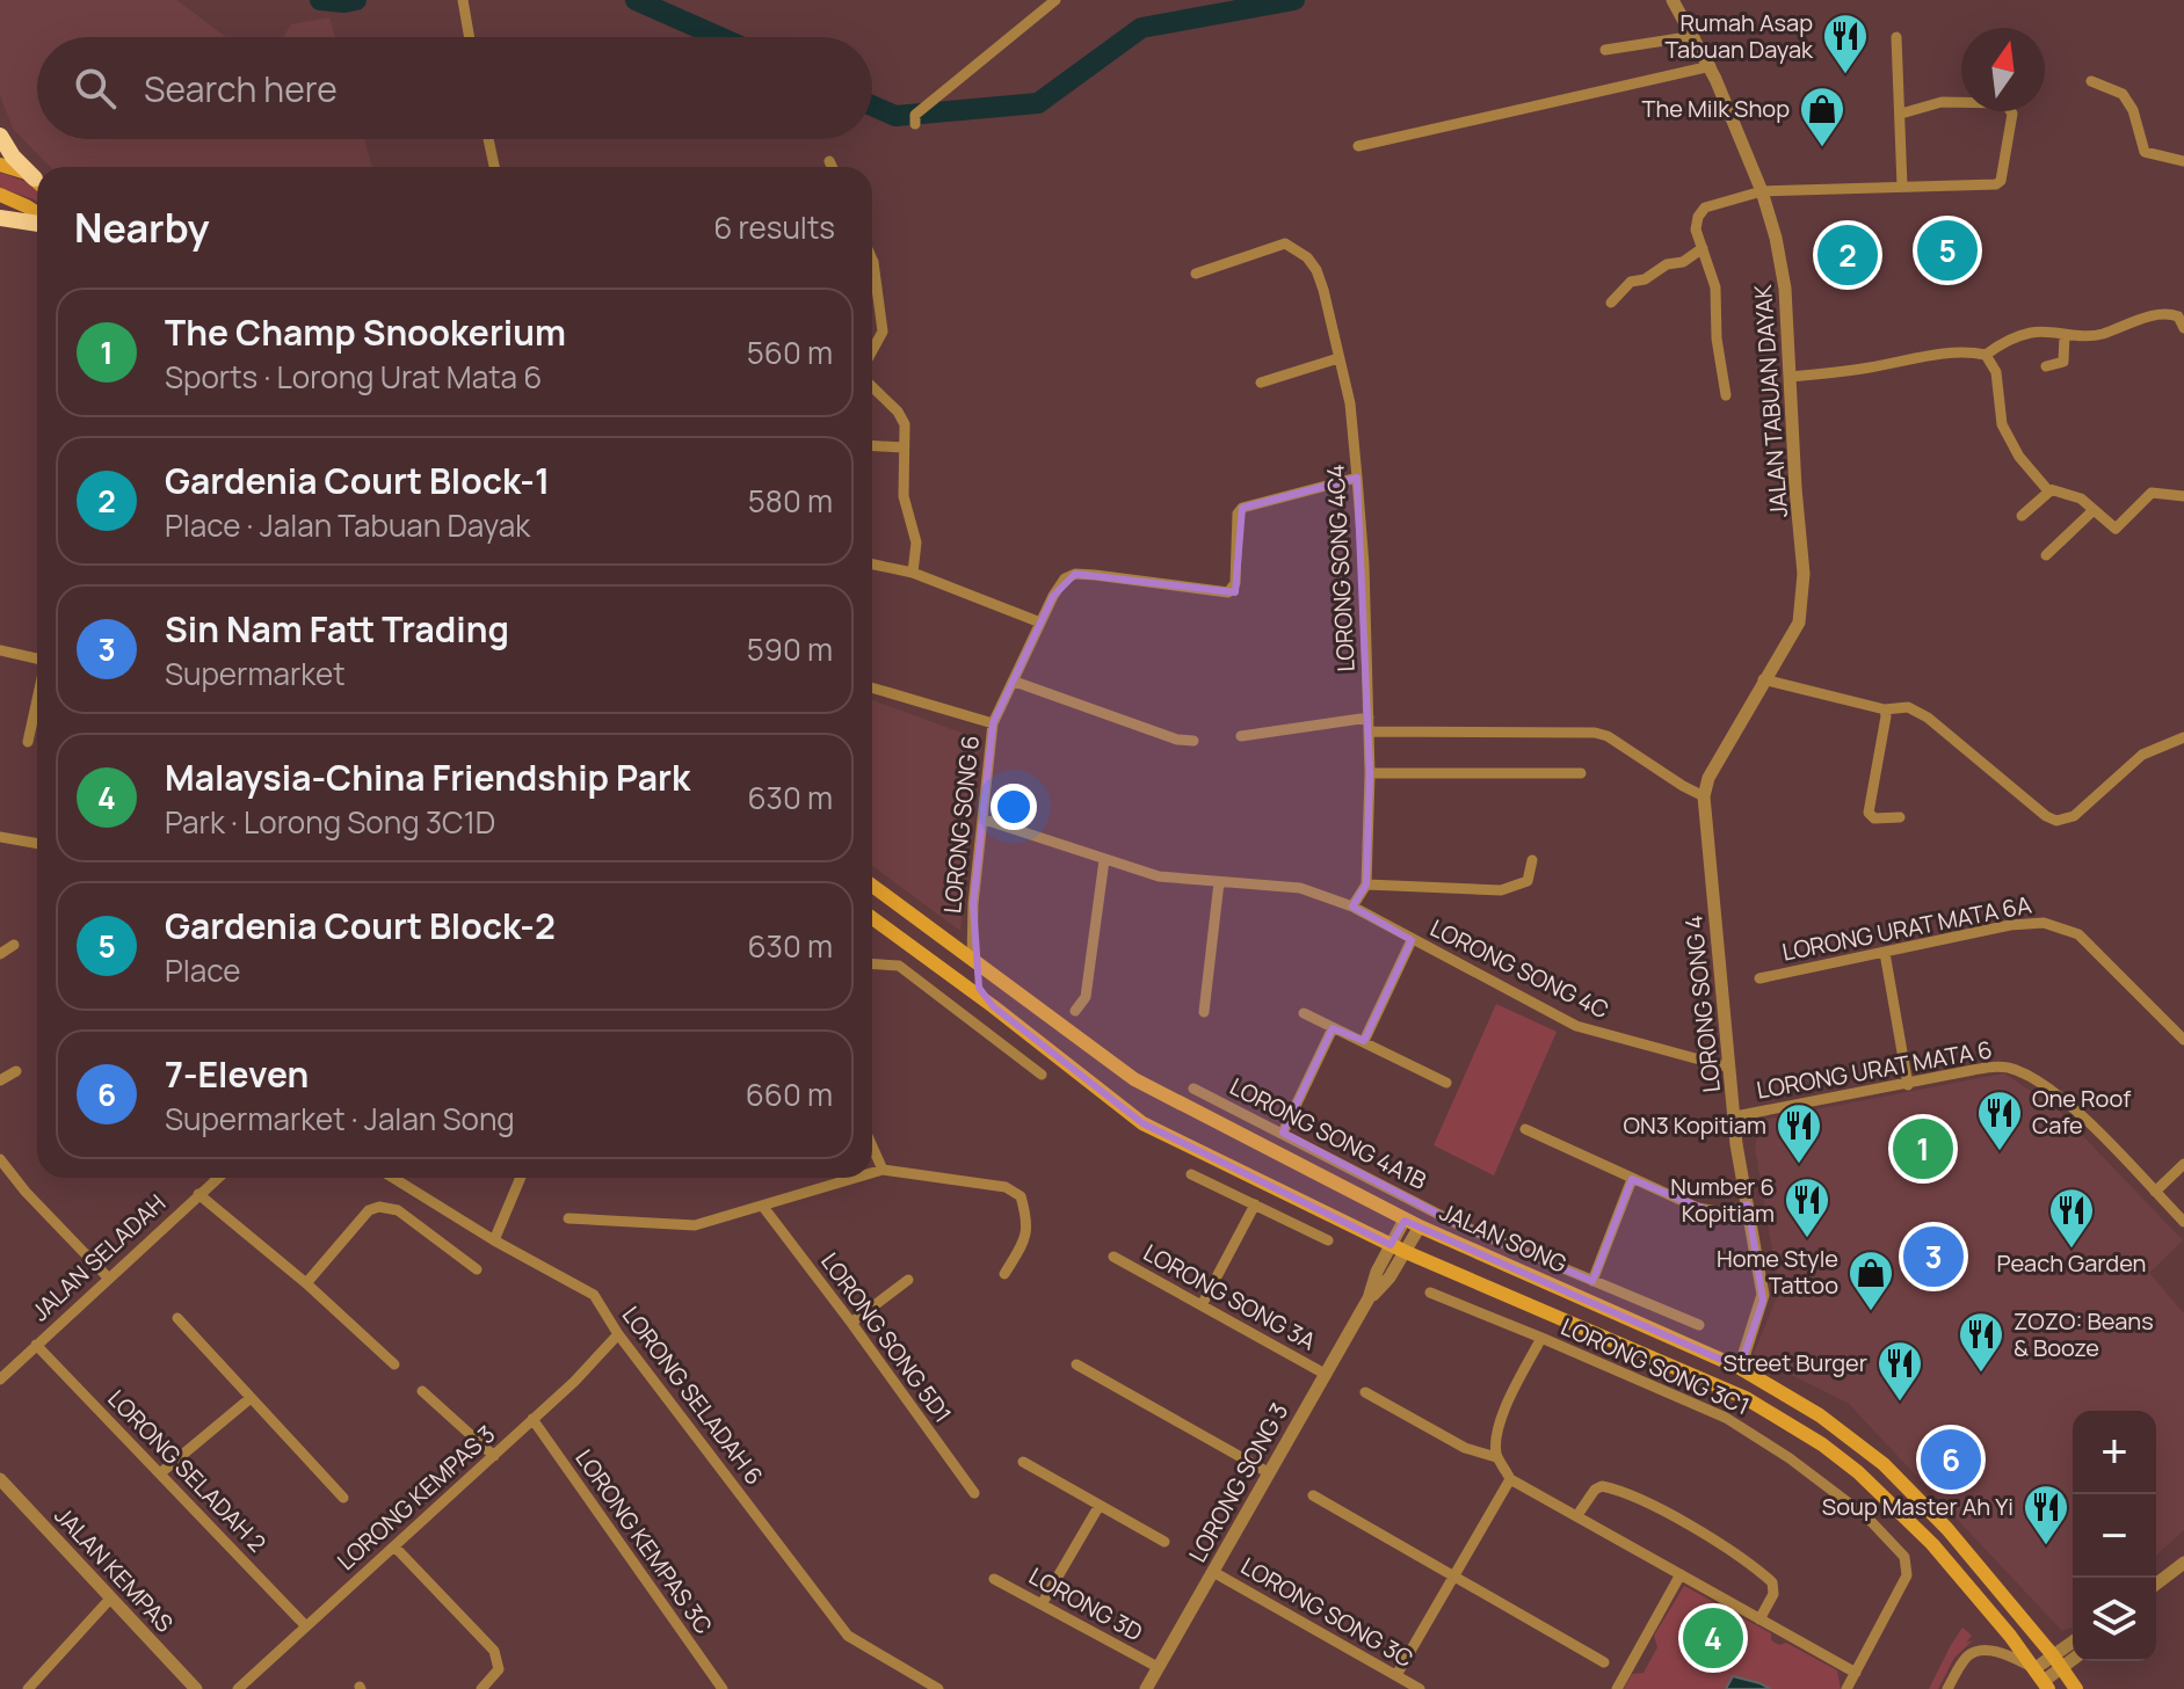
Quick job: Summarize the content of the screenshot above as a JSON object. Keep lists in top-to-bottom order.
{
  "streets": {
    "main road": ["JALAN SONG"],
    "street": [
      "JALAN TABUAN DAYAK",
      "LORONG SONG 4C4",
      "LORONG SONG 6",
      "LORONG URAT MATA 6A",
      "LORONG SONG 4C",
      "LORONG SONG 4",
      "LORONG URAT MATA 6",
      "LORONG SONG 4A1B",
      "JALAN SELADAH",
      "LORONG SONG 3A",
      "LORONG SONG 5D1",
      "LORONG SONG 3C1",
      "LORONG SELADAH 6",
      "LORONG SELADAH 2",
      "LORONG SONG 3",
      "LORONG KEMPAS 3",
      "LORONG KEMPAS 3C",
      "JALAN KEMPAS",
      "LORONG 3D",
      "LORONG SONG 3C"
    ]
  },
  "crossings": [
    ["JALAN TABUAN DAYAK", "LORONG SONG 4"],
    ["LORONG SONG 4C4", "LORONG SONG 6"],
    ["LORONG SONG 6", "LORONG SONG 4C"],
    ["LORONG SONG 6", "JALAN SONG"],
    ["LORONG SONG 4C", "LORONG SONG 4"],
    ["LORONG SONG 4", "LORONG URAT MATA 6"],
    ["LORONG SONG 4", "JALAN SONG"],
    ["JALAN SONG", "LORONG SONG 3"],
    ["JALAN SELADAH", "LORONG SELADAH 2"],
    ["LORONG SONG 3A", "LORONG SONG 3"],
    ["LORONG SELADAH 6", "LORONG KEMPAS 3"],
    ["LORONG SELADAH 2", "LORONG KEMPAS 3"],
    ["LORONG SONG 3", "LORONG 3D"],
    ["LORONG SONG 3", "LORONG SONG 3C"],
    ["LORONG KEMPAS 3", "LORONG KEMPAS 3C"]
  ],
  "places": {
    "restaurant": [
      "Rumah Asap Tabuan Dayak",
      "One Roof Cafe",
      "ON3 Kopitiam",
      "Number 6 Kopitiam",
      "Peach Garden",
      "ZOZO: Beans & Booze",
      "Street Burger",
      "Soup Master Ah Yi"
    ],
    "shop": ["The Milk Shop", "Home Style Tattoo"]
  },
  "north": "top",
  "page": {
    "search": "Search here",
    "heading": ["Nearby", "6 results"],
    "pins": [
      "5",
      "2",
      "1",
      "3",
      "6",
      "4"
    ],
    "list": [
      {
        "mark": "1",
        "name": "The Champ Snookerium",
        "note": "Sports · Lorong Urat Mata 6",
        "value": "560 m"
      },
      {
        "mark": "2",
        "name": "Gardenia Court Block-1",
        "note": "Place · Jalan Tabuan Dayak",
        "value": "580 m"
      },
      {
        "mark": "3",
        "name": "Sin Nam Fatt Trading",
        "note": "Supermarket",
        "value": "590 m"
      },
      {
        "mark": "4",
        "name": "Malaysia-China Friendship Park",
        "note": "Park · Lorong Song 3C1D",
        "value": "630 m"
      },
      {
        "mark": "5",
        "name": "Gardenia Court Block-2",
        "note": "Place",
        "value": "630 m"
      },
      {
        "mark": "6",
        "name": "7-Eleven",
        "note": "Supermarket · Jalan Song",
        "value": "660 m"
      }
    ],
    "map_buttons": ["+", "−"]
  }
}
